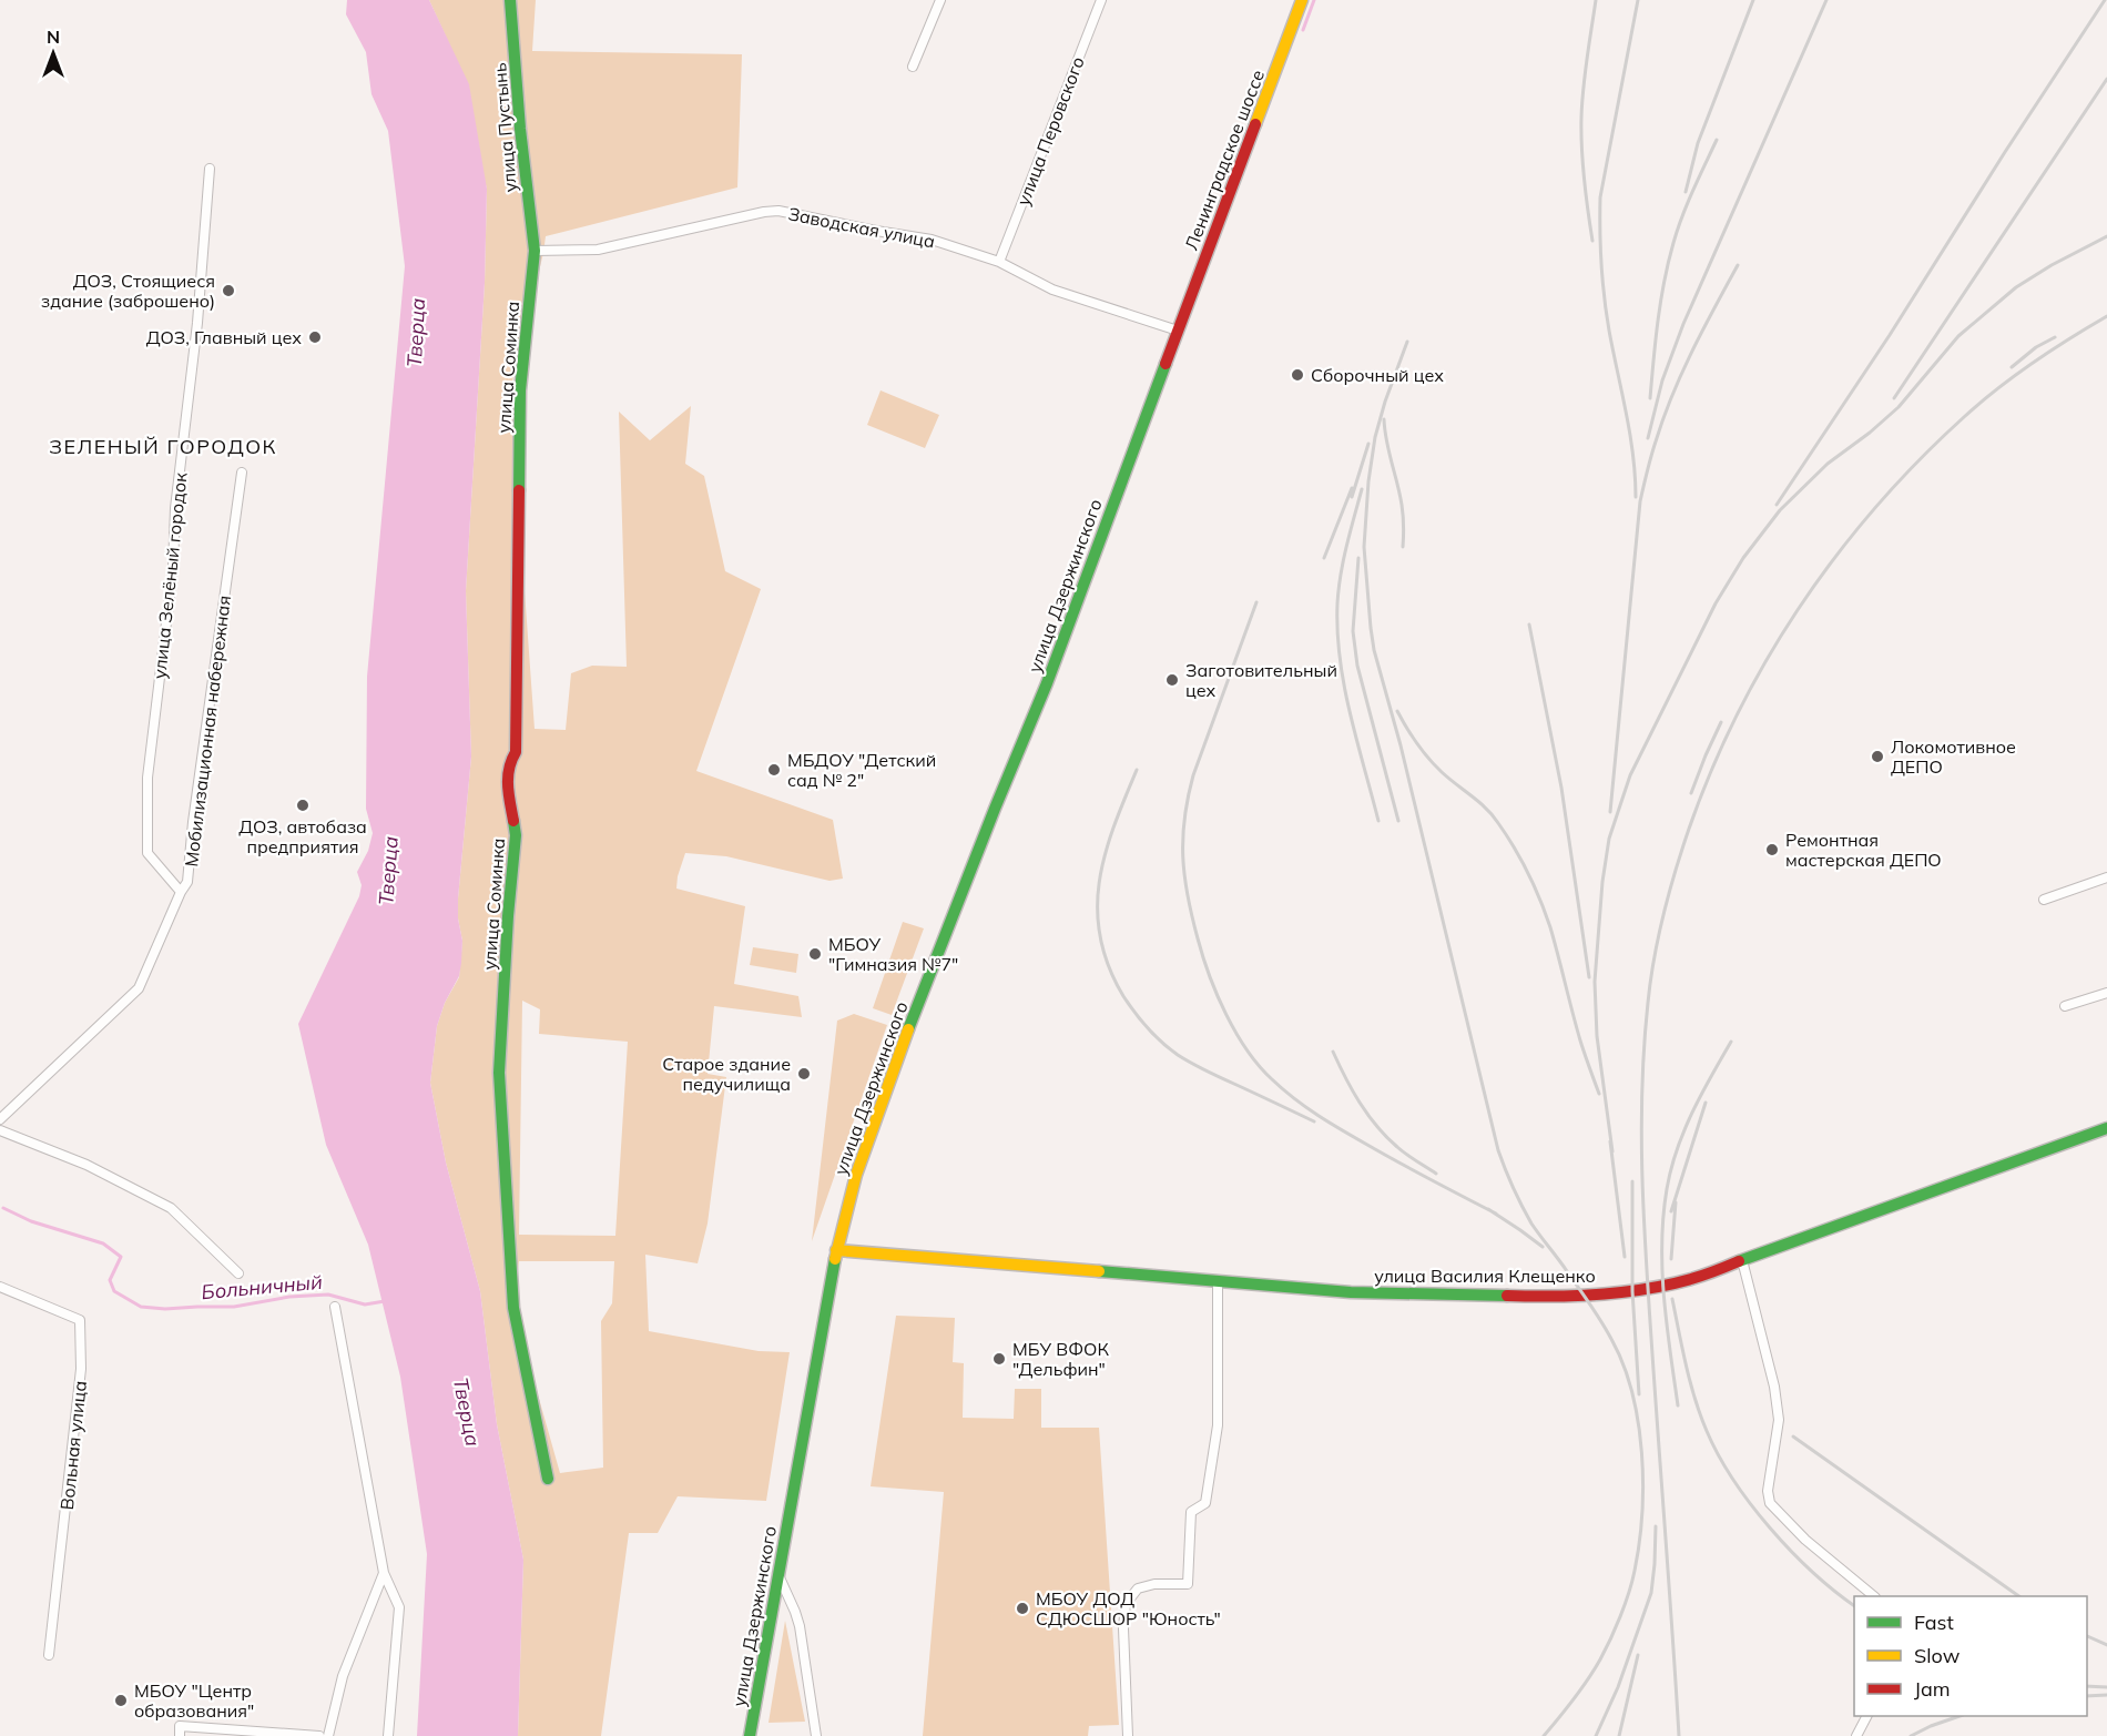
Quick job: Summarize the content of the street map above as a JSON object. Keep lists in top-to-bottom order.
{
  "streets": {
    "street": [
      "улица Пустынь",
      "улица Перовского",
      "Ленинградское шоссе",
      "Заводская улица",
      "улица Соминка",
      "улица Зелёный городок",
      "улица Дзержинского",
      "Мобилизационная набережная",
      "улица Василия Клещенко",
      "Вольная улица"
    ]
  },
  "crossings": [
    ["улица Пустынь", "Заводская улица"],
    ["улица Пустынь", "улица Соминка"],
    ["улица Перовского", "Заводская улица"],
    ["Ленинградское шоссе", "Заводская улица"],
    ["Ленинградское шоссе", "улица Дзержинского"],
    ["Заводская улица", "улица Соминка"],
    ["Заводская улица", "улица Дзержинского"],
    ["улица Зелёный городок", "Мобилизационная набережная"],
    ["улица Дзержинского", "улица Василия Клещенко"]
  ],
  "districts": ["ЗЕЛЕНЫЙ ГОРОДОК"],
  "water": ["Тверца", "Больничный"],
  "places": [
    "ДОЗ, Стоящиеся здание (заброшено)",
    "ДОЗ, Главный цех",
    "Сборочный цех",
    "Заготовительный цех",
    "Локомотивное ДЕПО",
    "МБДОУ \"Детский сад № 2\"",
    "ДОЗ, автобаза предприятия",
    "Ремонтная мастерская ДЕПО",
    "МБОУ \"Гимназия №7\"",
    "Старое здание педучилища",
    "МБУ ВФОК \"Дельфин\"",
    "МБОУ ДОД СДЮСШОР \"Юность\"",
    "МБОУ \"Центр образования\""
  ],
  "legend": ["Fast", "Slow", "Jam"],
  "north": "top"
}
